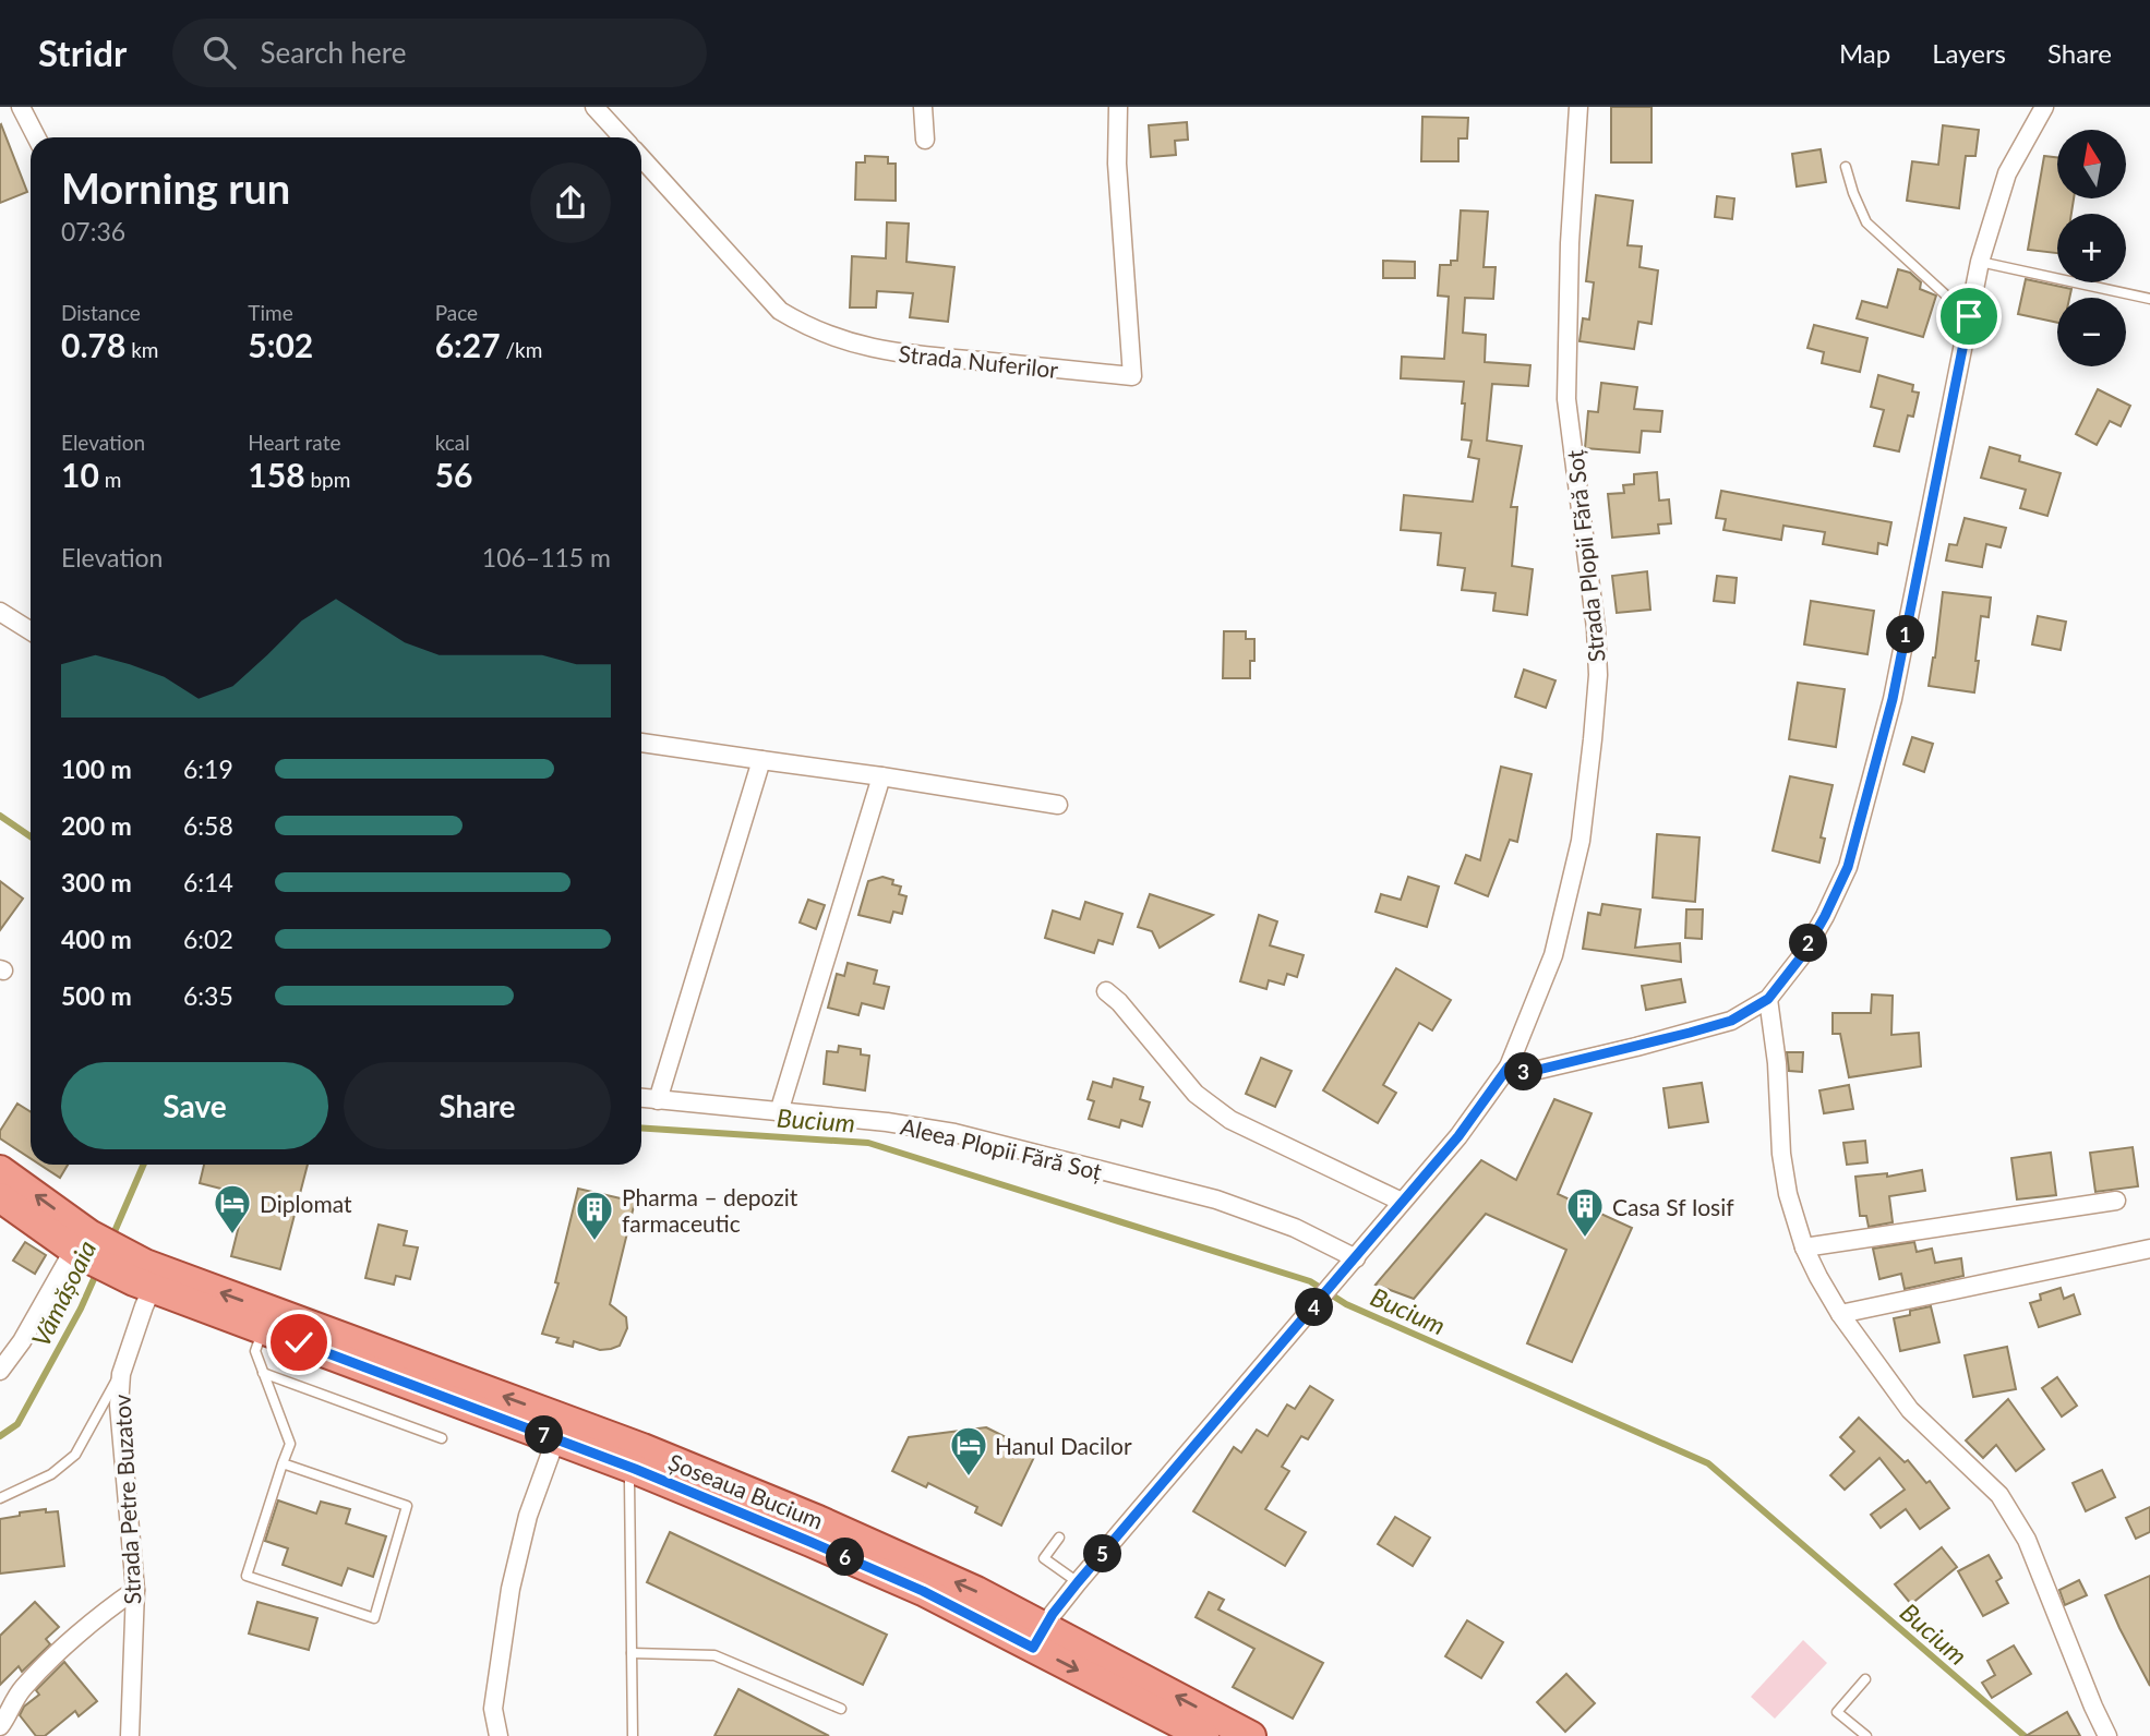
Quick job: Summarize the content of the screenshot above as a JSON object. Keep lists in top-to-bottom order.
{
  "streets": {
    "main road": ["Șoseaua Bucium"],
    "street": [
      "Strada Nuferilor",
      "Strada Plopii Fără Soț",
      "Aleea Plopii Fără Soț",
      "Strada Petre Buzatov"
    ]
  },
  "crossings": [
    ["Strada Plopii Fără Soț", "Aleea Plopii Fără Soț"],
    ["Strada Plopii Fără Soț", "Șoseaua Bucium"],
    ["Șoseaua Bucium", "Strada Petre Buzatov"]
  ],
  "water": ["Bucium", "Vămășoaia"],
  "places": {
    "hotel": ["Diplomat", "Hanul Dacilor"],
    "building": ["Casa Sf Iosif", "Pharma – depozit farmaceutic"]
  },
  "north": "top",
  "page": {
    "header": "Stridr",
    "search": "Search here",
    "nav": ["Map", "Layers", "Share"],
    "map_buttons": ["+", "−"],
    "heading": ["Morning run", "07:36"],
    "stats": [
      ["Distance", "0.78 km"],
      ["Time", "5:02"],
      ["Pace", "6:27 /km"],
      ["Elevation", "10 m"],
      ["Heart rate", "158 bpm"],
      ["kcal", "56"]
    ],
    "chart": ["Elevation", "106–115 m"],
    "pins": [
      "1",
      "2",
      "3",
      "4",
      "7",
      "5",
      "6"
    ],
    "list": [
      {
        "name": "100 m",
        "note": "6:19"
      },
      {
        "name": "200 m",
        "note": "6:58"
      },
      {
        "name": "300 m",
        "note": "6:14"
      },
      {
        "name": "400 m",
        "note": "6:02"
      },
      {
        "name": "500 m",
        "note": "6:35"
      }
    ],
    "buttons": ["Save", "Share"]
  }
}
